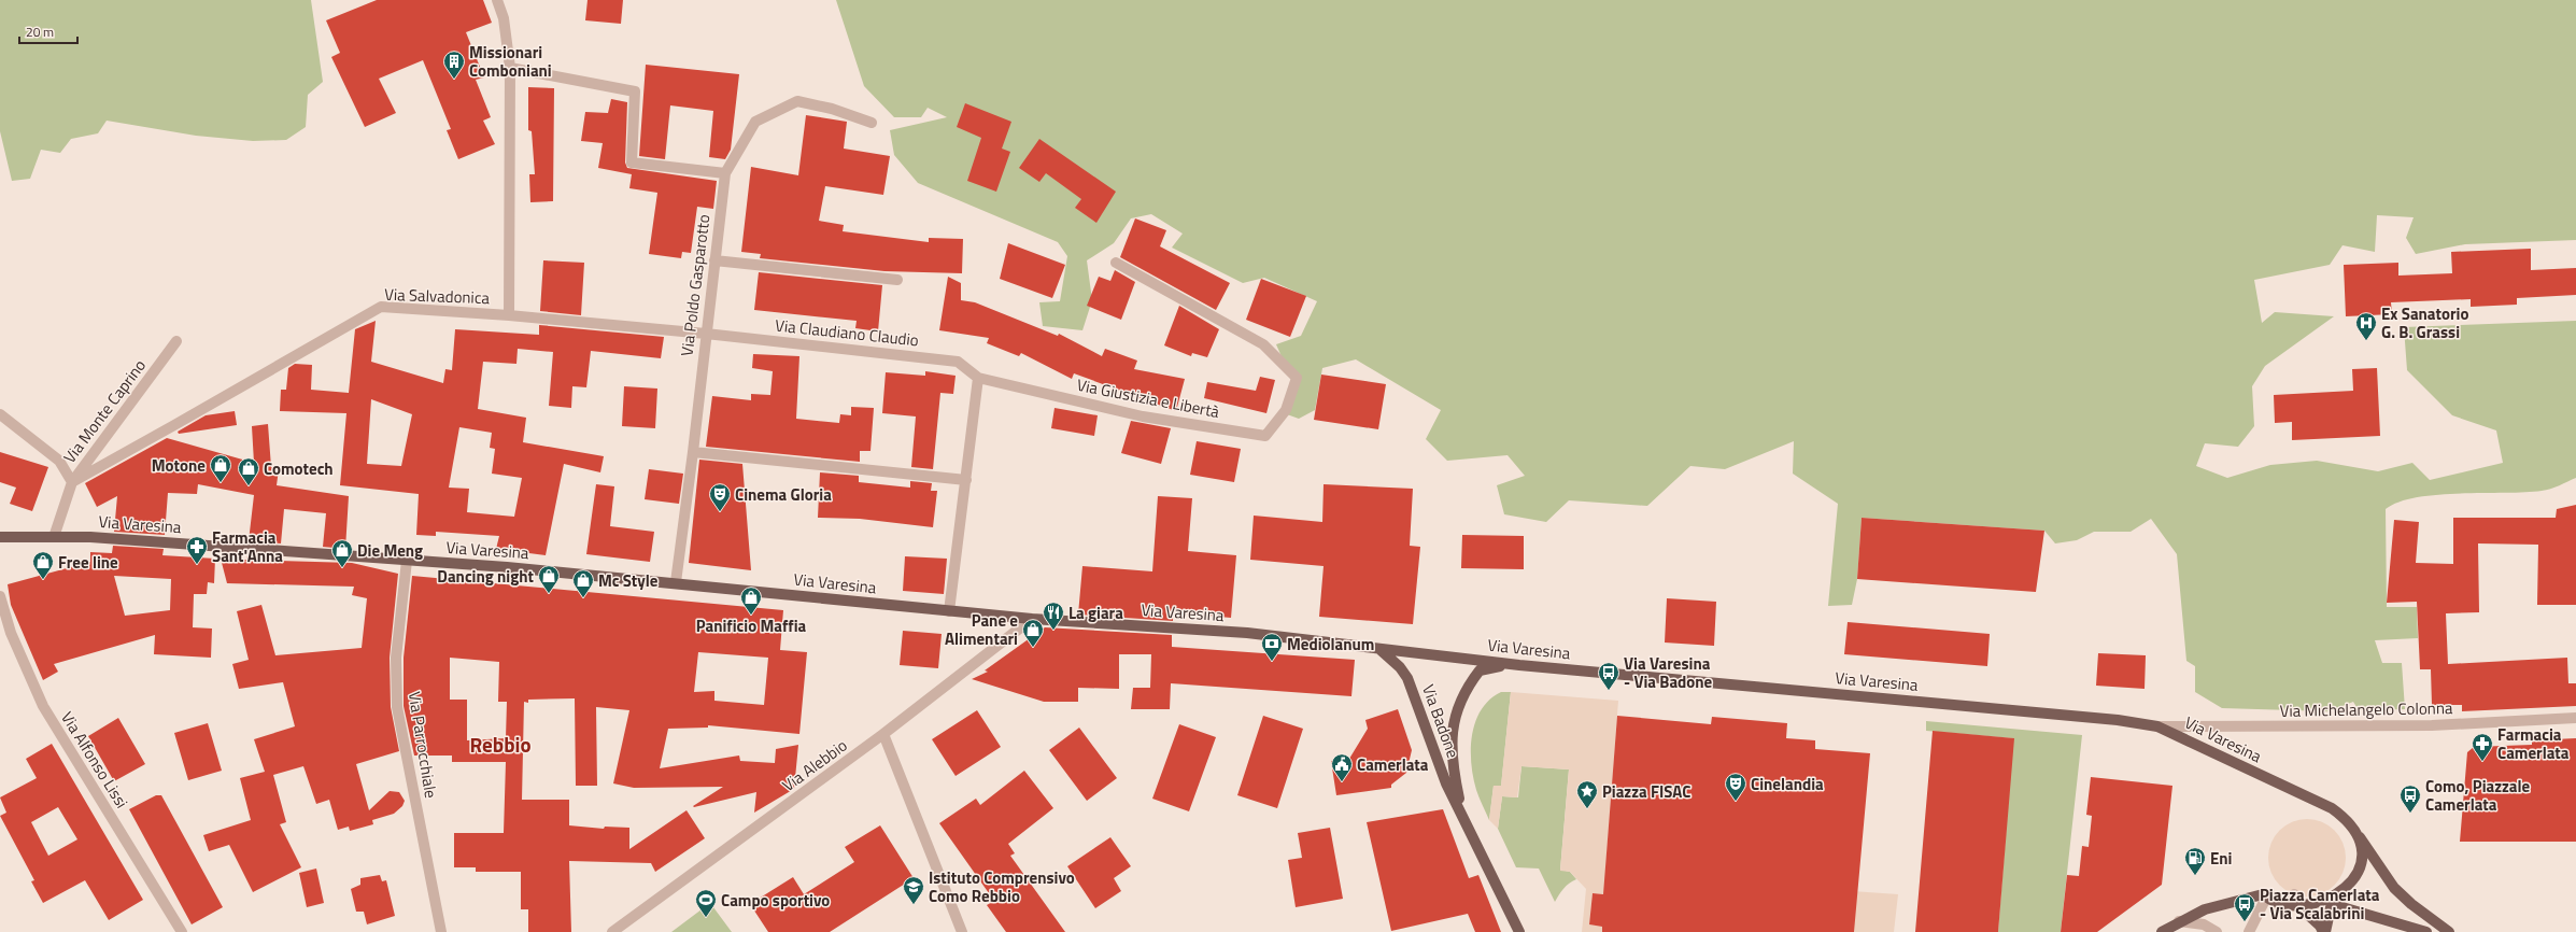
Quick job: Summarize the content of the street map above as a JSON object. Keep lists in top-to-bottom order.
{
  "streets": {
    "main road": ["Via Varesina", "Via Badone"],
    "street": [
      "Via Poldo Gasparotto",
      "Via Salvadonica",
      "Via Claudiano Claudio",
      "Via Giustizia e Libertà",
      "Via Monte Caprino",
      "Via Michelangelo Colonna",
      "Via Parrocchiale",
      "Via Alfonso Lissi",
      "Via Alebbio"
    ]
  },
  "crossings": [
    ["Via Poldo Gasparotto", "Via Claudiano Claudio"],
    ["Via Poldo Gasparotto", "Via Varesina"],
    ["Via Salvadonica", "Via Claudiano Claudio"],
    ["Via Salvadonica", "Via Monte Caprino"],
    ["Via Claudiano Claudio", "Via Giustizia e Libertà"],
    ["Via Varesina", "Via Michelangelo Colonna"],
    ["Via Varesina", "Via Badone"],
    ["Via Varesina", "Via Parrocchiale"],
    ["Via Varesina", "Via Alebbio"]
  ],
  "districts": ["Rebbio"],
  "places": {
    "building": ["Missionari Comboniani"],
    "hospital": ["Ex Sanatorio G. B. Grassi"],
    "shop": [
      "Motone",
      "Comotech",
      "Die Meng",
      "Free line",
      "Dancing night",
      "Mc Style",
      "Panificio Maffia",
      "Pane e Alimentari"
    ],
    "theatre": ["Cinema Gloria", "Cinelandia"],
    "pharmacy": ["Farmacia Sant'Anna", "Farmacia Camerlata"],
    "restaurant": ["La giara"],
    "bank": ["Mediolanum"],
    "bus stop": ["Via Varesina - Via Badone", "Como, Piazzale Camerlata", "Piazza Camerlata - Via Scalabrini"],
    "public building": ["Camerlata"],
    "place": ["Piazza FISAC"],
    "fuel station": ["Eni"],
    "school or university": ["Istituto Comprensivo Como Rebbio"],
    "sports": ["Campo sportivo"]
  },
  "scale_bar": "20 m"
}
